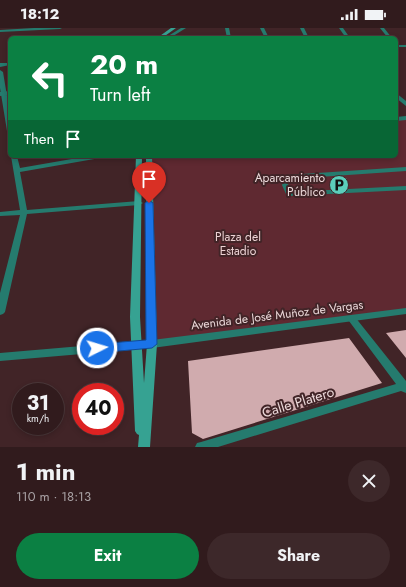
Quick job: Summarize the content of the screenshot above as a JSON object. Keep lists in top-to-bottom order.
{
  "streets": {
    "street": ["Avenida de José Muñoz de Vargas", "Calle Platero"]
  },
  "parks": ["Plaza del Estadio"],
  "places": {
    "parking": ["Aparcamiento Público"]
  },
  "page": {
    "status": "18:12",
    "turn": ["20 m", "Turn left"],
    "then": "Then",
    "speed": "31 km/h",
    "limit": "40",
    "heading": ["1 min", "110 m · 18:13"],
    "buttons": ["Exit", "Share"]
  }
}
